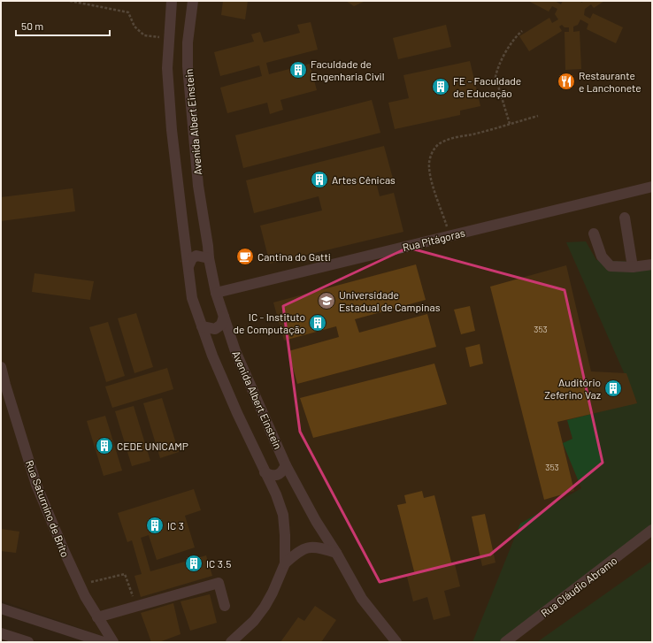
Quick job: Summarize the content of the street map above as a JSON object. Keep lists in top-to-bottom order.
{
  "streets": {
    "street": [
      "Avenida Albert Einstein",
      "Rua Pitágoras",
      "Rua Saturnino de Brito",
      "Rua Cláudio Abramo"
    ]
  },
  "crossings": [
    ["Avenida Albert Einstein", "Rua Pitágoras"]
  ],
  "places": {
    "building": [
      "Faculdade de Engenharia Civil",
      "FE - Faculdade de Educação",
      "Artes Cênicas",
      "IC - Instituto de Computação",
      "Auditório Zeferino Vaz",
      "CEDE UNICAMP",
      "IC 3",
      "IC 3.5"
    ],
    "restaurant": ["Restaurante e Lanchonete"],
    "cafe": ["Cantina do Gatti"],
    "school or university": ["Universidade Estadual de Campinas"]
  },
  "house_numbers": ["353", "353"],
  "scale_bar": "50 m"
}
